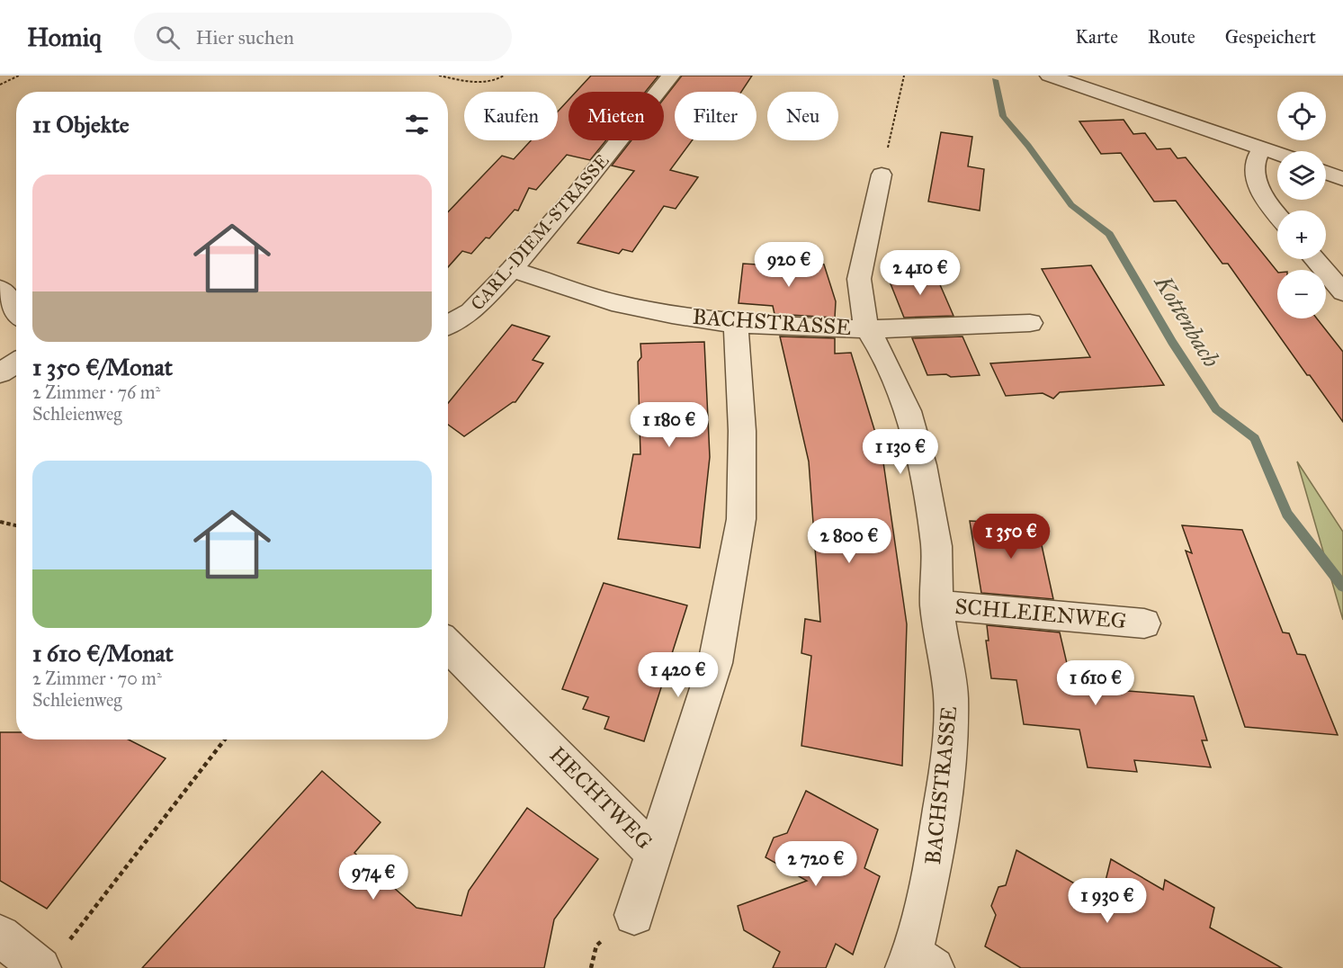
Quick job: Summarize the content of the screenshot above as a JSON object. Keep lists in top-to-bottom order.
{
  "streets": {
    "street": [
      "CARL-DIEM-STRASSE",
      "BACHSTRASSE",
      "SCHLEIENWEG",
      "HECHTWEG"
    ]
  },
  "crossings": [
    ["CARL-DIEM-STRASSE", "BACHSTRASSE"],
    ["BACHSTRASSE", "SCHLEIENWEG"],
    ["BACHSTRASSE", "HECHTWEG"]
  ],
  "water": ["Kottenbach"],
  "page": {
    "header": "Homiq",
    "search": "Hier suchen",
    "nav": ["Karte", "Route", "Gespeichert"],
    "map_buttons": ["+", "−"],
    "chip": [
      "Kaufen",
      "Mieten",
      "Filter",
      "Neu"
    ],
    "heading": "11 Objekte",
    "list": [
      {
        "name": "1 350 €/Monat",
        "note": "2 Zimmer · 76 m² · Schleienweg"
      },
      {
        "name": "1 610 €/Monat",
        "note": "2 Zimmer · 70 m² · Schleienweg"
      }
    ],
    "price": [
      "920 €",
      "2 410 €",
      "1 180 €",
      "1 130 €",
      "1 350 €",
      "2 800 €",
      "1 420 €",
      "1 610 €",
      "2 720 €",
      "974 €",
      "1 930 €"
    ]
  }
}
